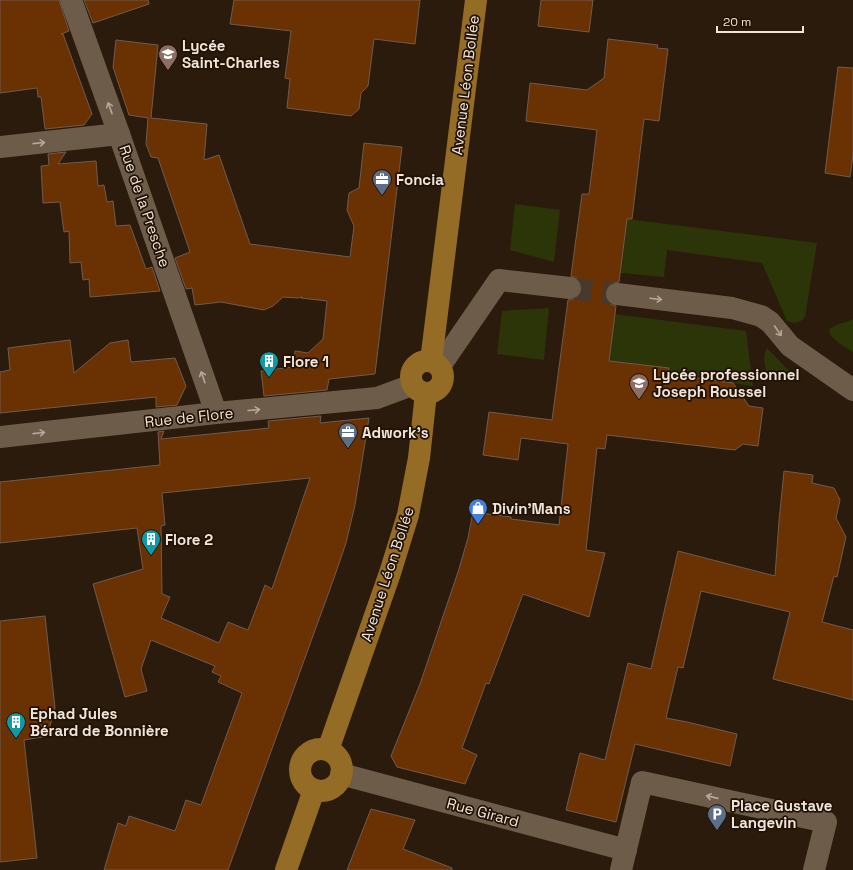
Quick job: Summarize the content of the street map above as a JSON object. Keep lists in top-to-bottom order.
{
  "streets": {
    "main road": ["Avenue Léon Bollée"],
    "street": ["Rue de la Presche", "Rue de Flore", "Rue Girard"]
  },
  "crossings": [
    ["Avenue Léon Bollée", "Rue de Flore"],
    ["Avenue Léon Bollée", "Rue Girard"],
    ["Rue de la Presche", "Rue de Flore"]
  ],
  "one_way": ["Rue de la Presche", "Rue de Flore"],
  "places": {
    "school or university": ["Lycée Saint-Charles", "Lycée professionnel Joseph Roussel"],
    "office": ["Foncia", "Adwork's"],
    "building": ["Flore 1", "Flore 2", "Ephad Jules Bérard de Bonnière"],
    "shop": ["Divin'Mans"],
    "parking": ["Place Gustave Langevin"]
  },
  "scale_bar": "20 m"
}
